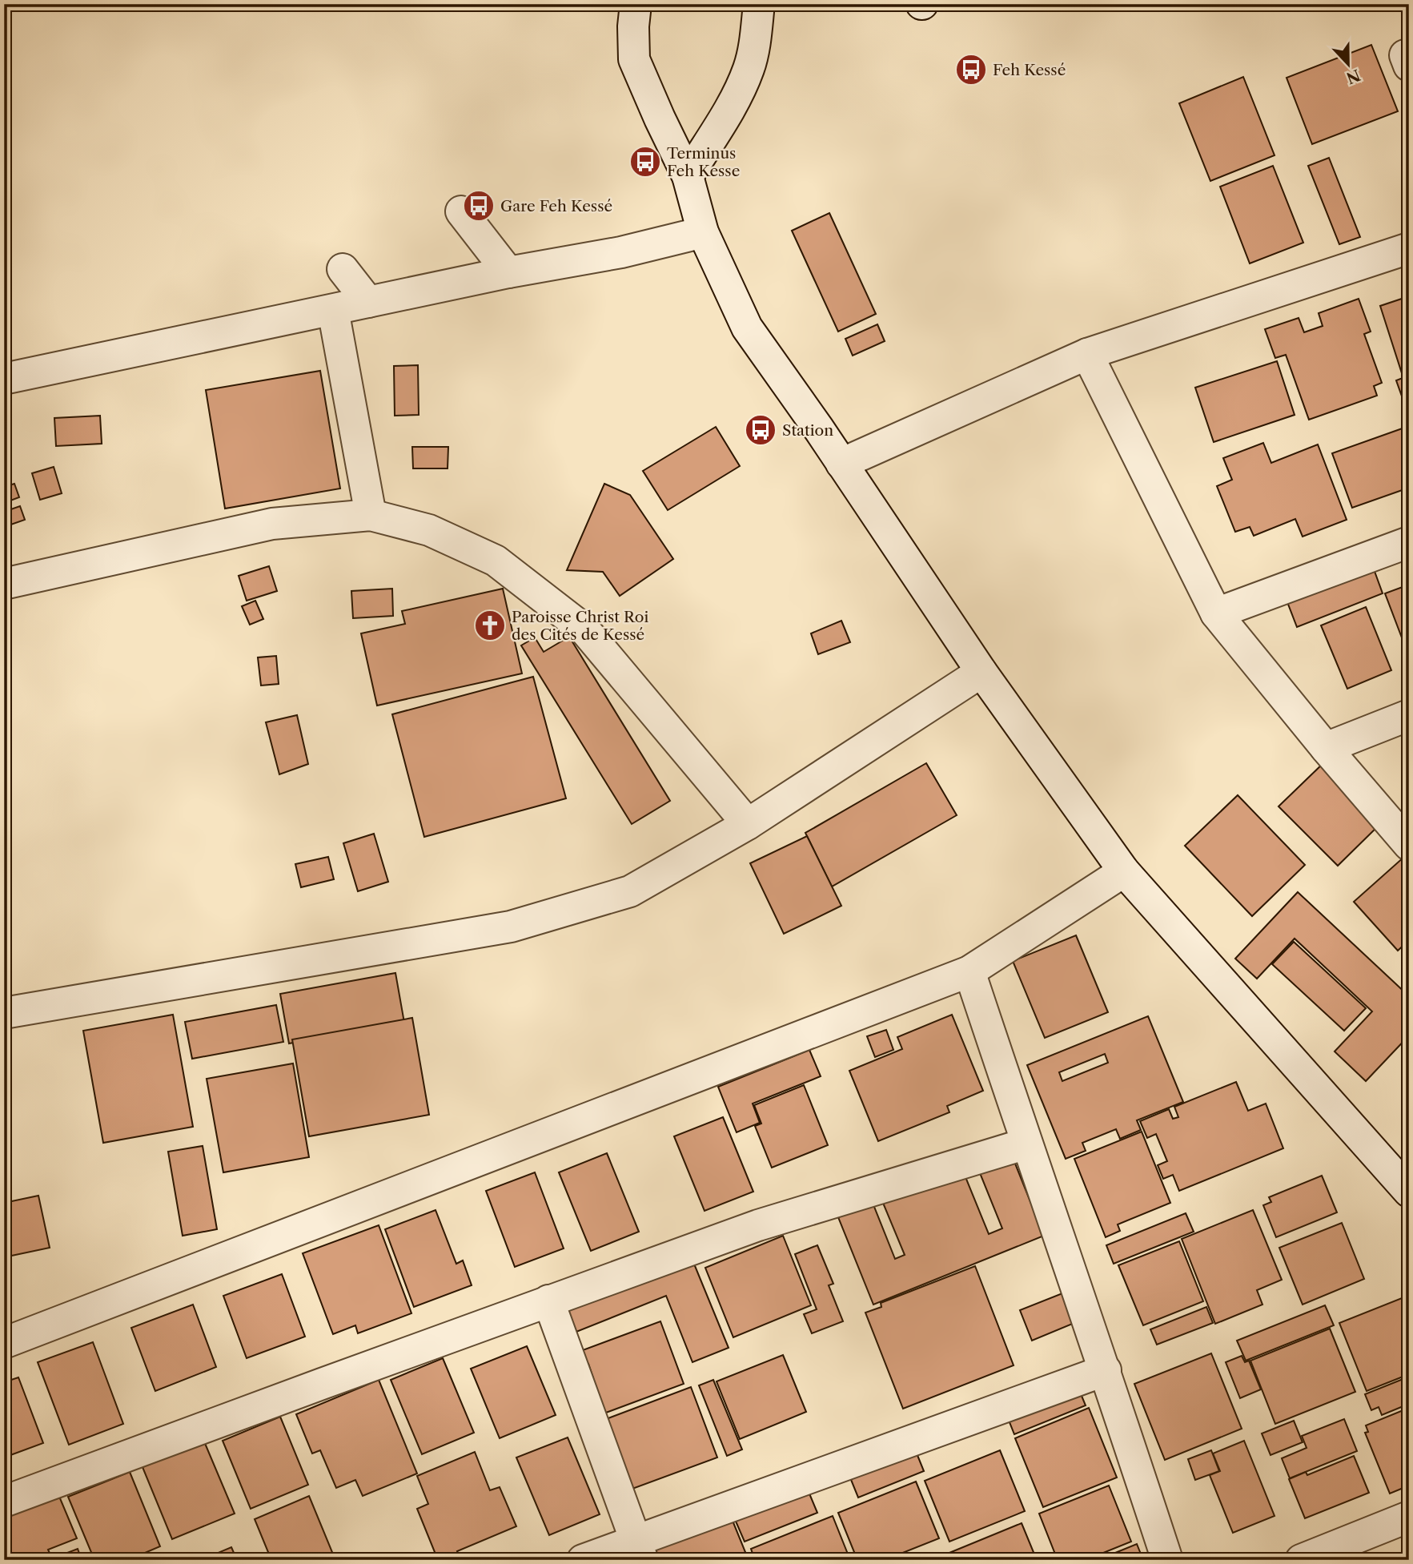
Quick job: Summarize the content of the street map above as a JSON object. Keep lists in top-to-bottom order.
{
  "places": {
    "bus stop": [
      "Feh Kessé",
      "Terminus Feh Kesse",
      "Gare Feh Kessé",
      "Station"
    ],
    "church": ["Paroisse Christ Roi des Cités de Kessé"]
  },
  "north": "bottom"
}
